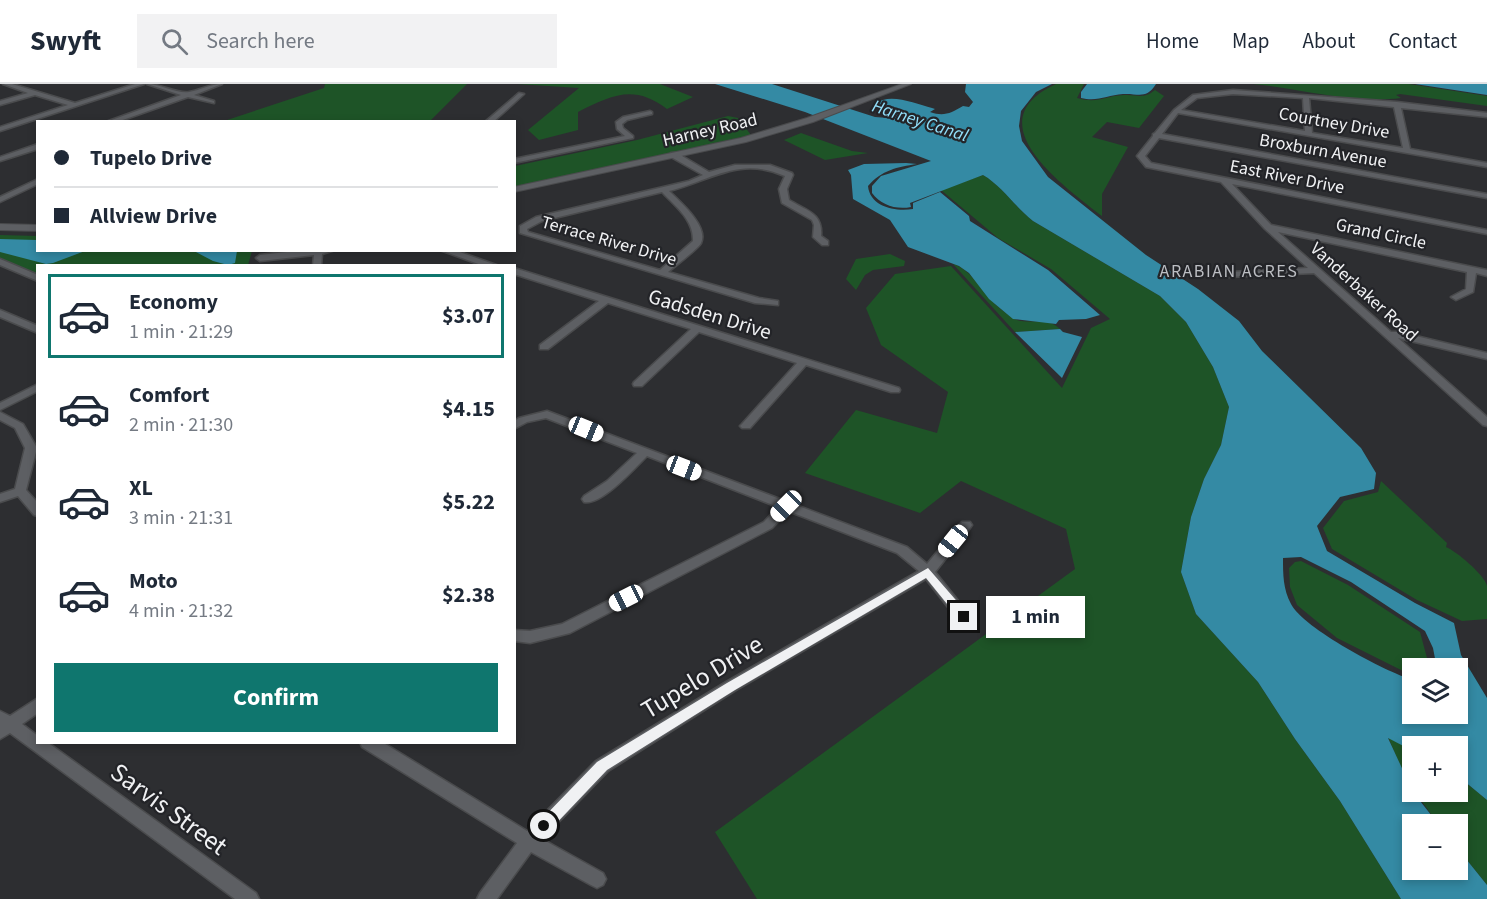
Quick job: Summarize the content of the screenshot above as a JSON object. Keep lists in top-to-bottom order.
{
  "streets": {
    "street": [
      "Courtney Drive",
      "Harney Road",
      "Broxburn Avenue",
      "East River Drive",
      "Grand Circle",
      "Terrace River Drive",
      "Vanderbaker Road",
      "Gadsden Drive",
      "Tupelo Drive",
      "Sarvis Street"
    ]
  },
  "crossings": [
    ["Courtney Drive", "East River Drive"],
    ["Broxburn Avenue", "East River Drive"],
    ["East River Drive", "Vanderbaker Road"],
    ["Grand Circle", "Vanderbaker Road"]
  ],
  "districts": ["ARABIAN ACRES"],
  "water": ["Harney Canal"],
  "page": {
    "header": "Swyft",
    "search": "Search here",
    "nav": [
      "Home",
      "Map",
      "About",
      "Contact"
    ],
    "banner": ["Tupelo Drive", "Allview Drive"],
    "list": [
      {
        "name": "Economy",
        "note": "1 min · 21:29",
        "value": "$3.07"
      },
      {
        "name": "Comfort",
        "note": "2 min · 21:30",
        "value": "$4.15"
      },
      {
        "name": "XL",
        "note": "3 min · 21:31",
        "value": "$5.22"
      },
      {
        "name": "Moto",
        "note": "4 min · 21:32",
        "value": "$2.38"
      }
    ],
    "bubble": "1 min",
    "buttons": "Confirm",
    "map_buttons": ["+", "−"]
  }
}
